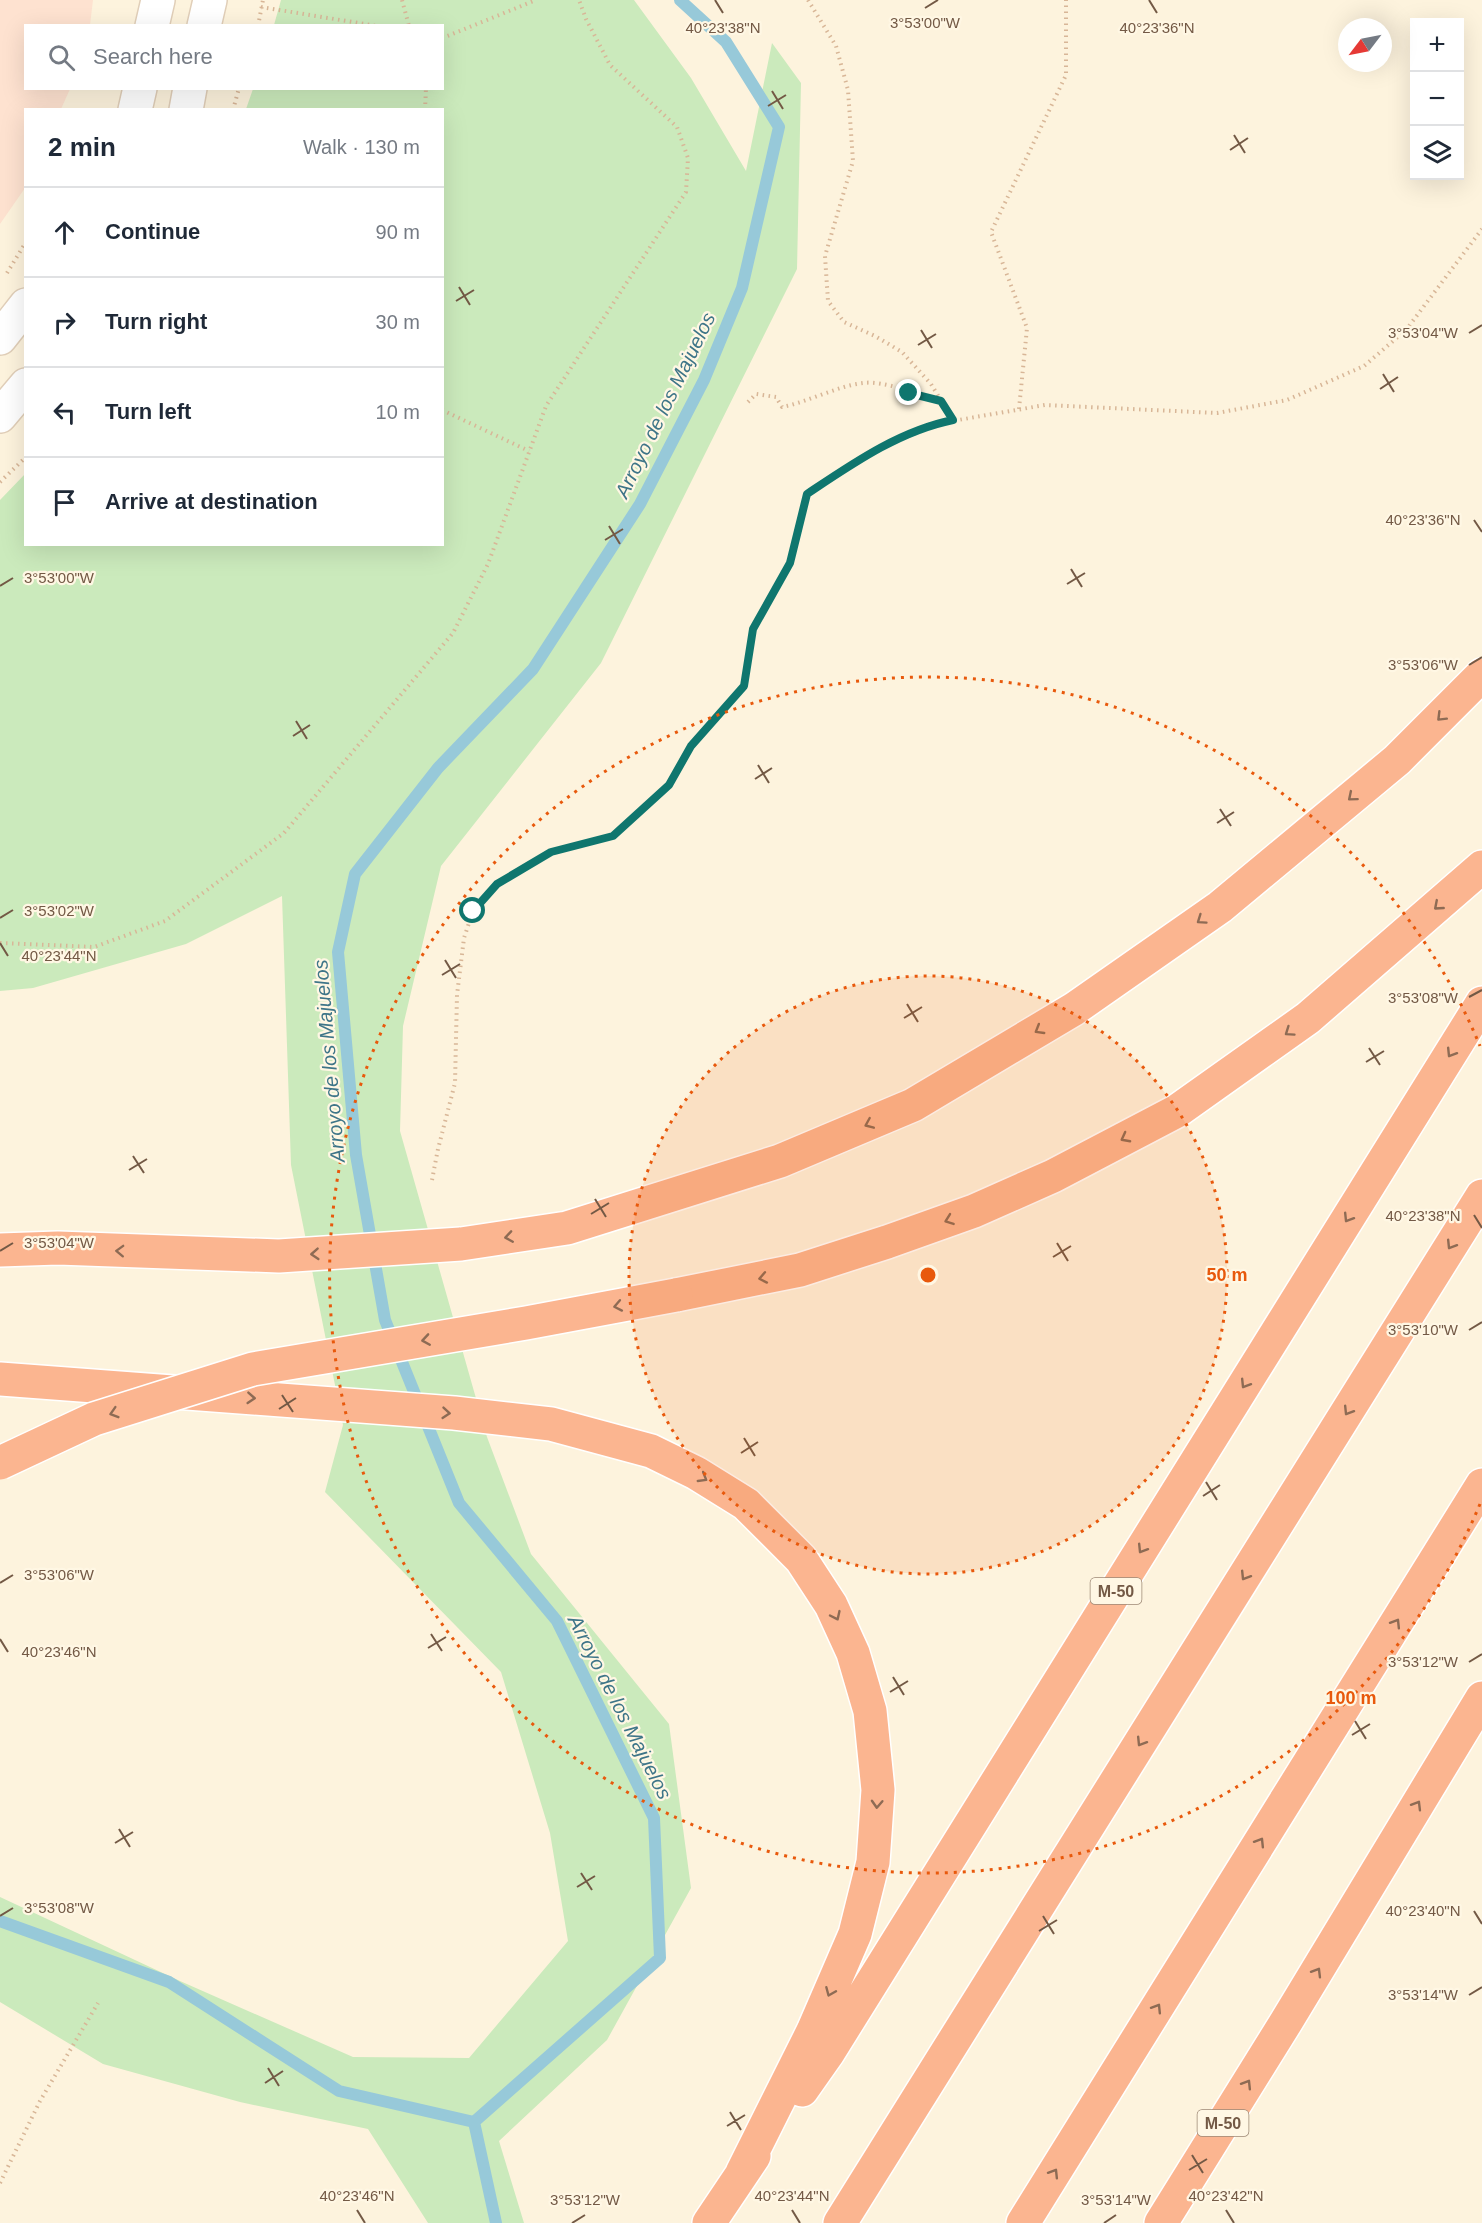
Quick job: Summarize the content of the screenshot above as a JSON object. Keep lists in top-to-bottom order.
{
  "streets": {
    "highway": ["M-50"]
  },
  "water": ["Arroyo de los Majuelos"],
  "north": "bottom left",
  "page": {
    "map_buttons": ["+", "−"],
    "search": "Search here",
    "heading": ["2 min", "Walk · 130 m"],
    "list": [
      ["Continue", "90 m"],
      ["Turn right", "30 m"],
      ["Turn left", "10 m"],
      "Arrive at destination"
    ]
  },
  "coordinates": [
    "3°53'00\"W",
    "40°23'36\"N",
    "40°23'38\"N",
    "3°53'04\"W",
    "3°53'06\"W",
    "3°53'02\"W",
    "40°23'44\"N",
    "3°53'08\"W",
    "3°53'10\"W",
    "40°23'46\"N",
    "3°53'12\"W",
    "40°23'40\"N",
    "3°53'14\"W",
    "40°23'42\"N"
  ],
  "rings": ["50 m", "100 m"]
}
